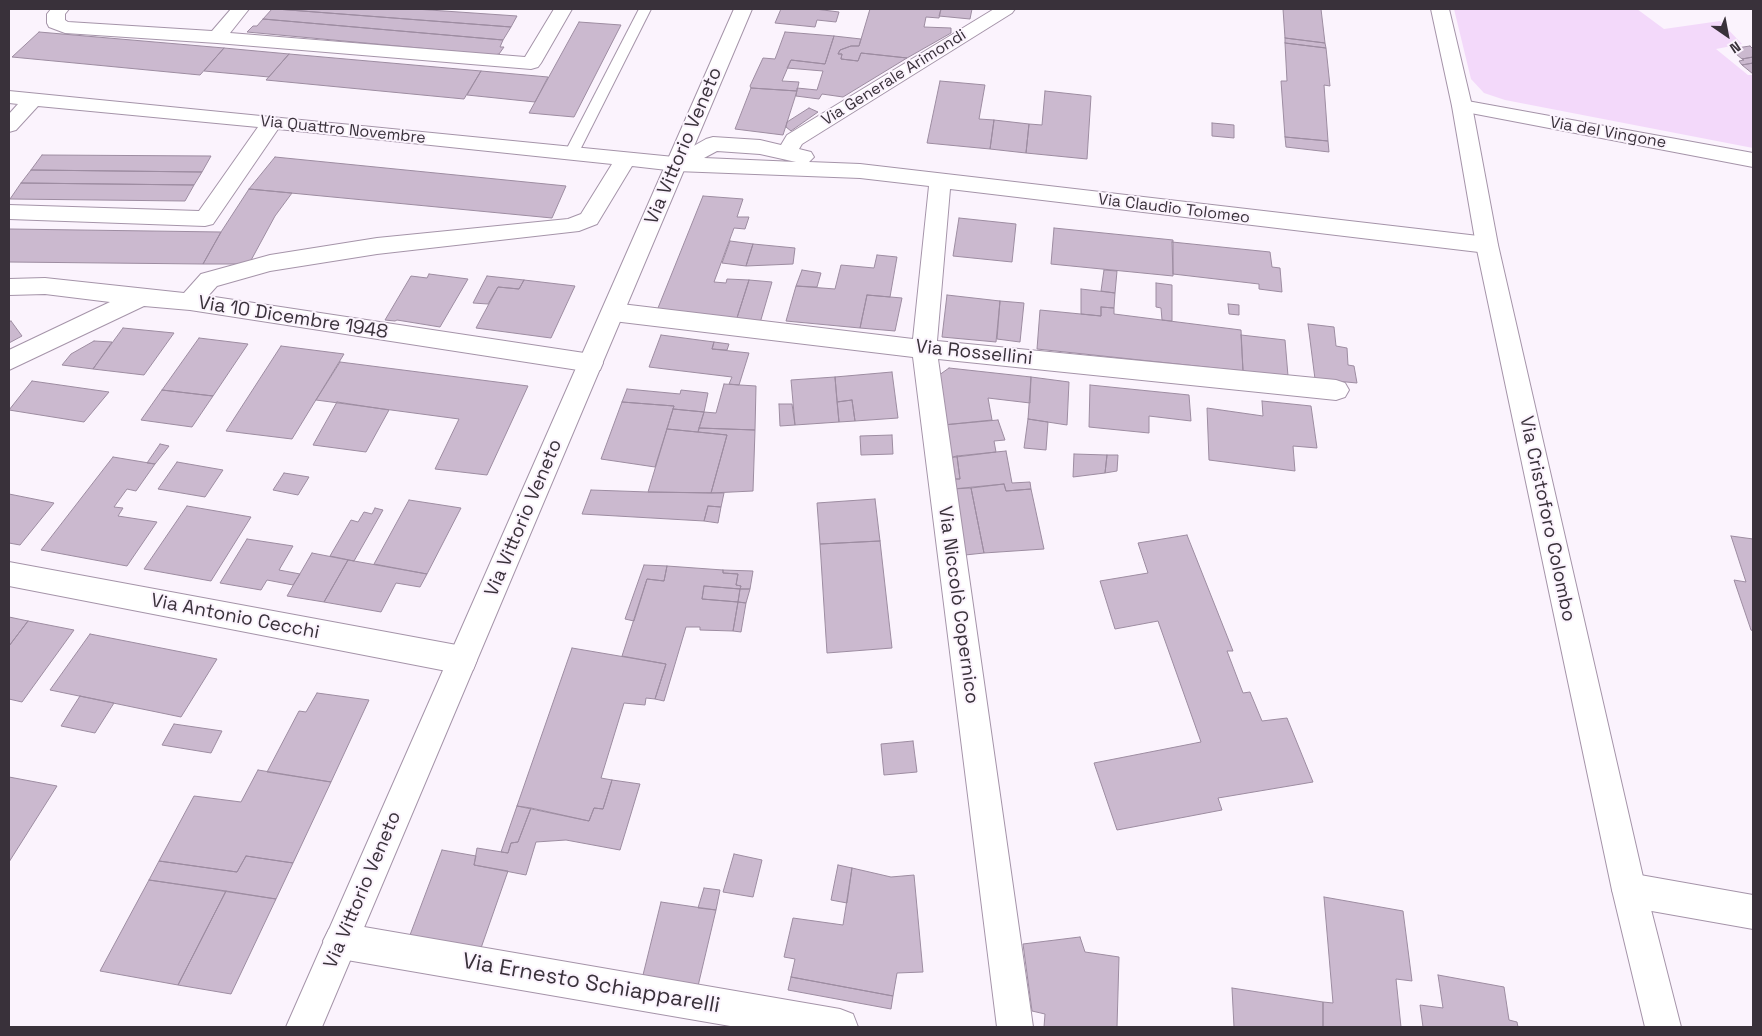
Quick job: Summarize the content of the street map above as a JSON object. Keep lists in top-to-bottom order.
{
  "streets": {
    "street": [
      "Via Generale Arimondi",
      "Via Quattro Novembre",
      "Via del Vingone",
      "Via Vittorio Veneto",
      "Via Claudio Tolomeo",
      "Via 10 Dicembre 1948",
      "Via Rossellini",
      "Via Cristoforo Colombo",
      "Via Niccolò Copernico",
      "Via Antonio Cecchi",
      "Via Ernesto Schiapparelli"
    ]
  },
  "crossings": [
    ["Via Generale Arimondi", "Via Claudio Tolomeo"],
    ["Via Quattro Novembre", "Via Vittorio Veneto"],
    ["Via Quattro Novembre", "Via Claudio Tolomeo"],
    ["Via del Vingone", "Via Cristoforo Colombo"],
    ["Via Vittorio Veneto", "Via Claudio Tolomeo"],
    ["Via Vittorio Veneto", "Via 10 Dicembre 1948"],
    ["Via Vittorio Veneto", "Via Rossellini"],
    ["Via Vittorio Veneto", "Via Antonio Cecchi"],
    ["Via Vittorio Veneto", "Via Ernesto Schiapparelli"],
    ["Via Claudio Tolomeo", "Via Cristoforo Colombo"],
    ["Via Claudio Tolomeo", "Via Niccolò Copernico"],
    ["Via Rossellini", "Via Niccolò Copernico"]
  ],
  "north": "bottom right"
}
